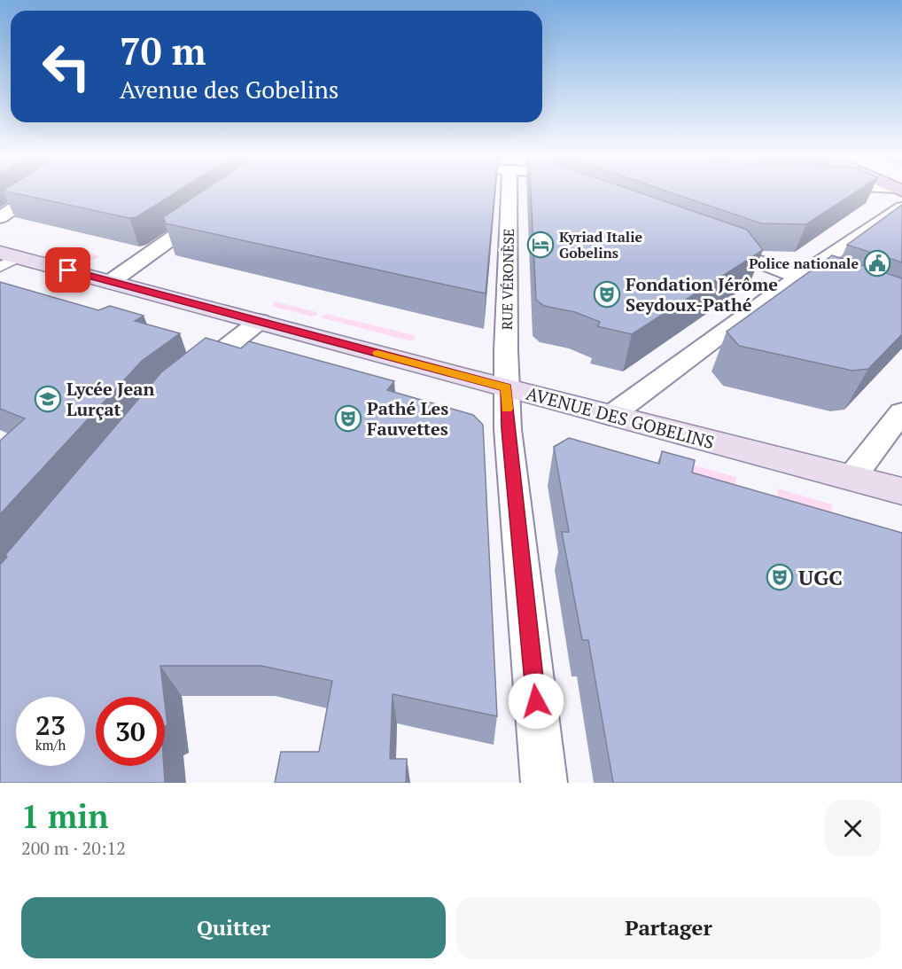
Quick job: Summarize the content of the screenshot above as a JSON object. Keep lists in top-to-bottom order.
{
  "streets": {
    "main road": ["AVENUE DES GOBELINS"],
    "street": ["RUE VÉRONÈSE"]
  },
  "crossings": [
    ["RUE VÉRONÈSE", "AVENUE DES GOBELINS"]
  ],
  "places": {
    "hotel": ["Kyriad Italie Gobelins"],
    "public building": ["Police nationale"],
    "theatre": ["Fondation Jérôme Seydoux-Pathé", "Pathé Les Fauvettes", "UGC"],
    "school or university": ["Lycée Jean Lurçat"]
  },
  "page": {
    "turn": ["70 m", "Avenue des Gobelins"],
    "speed": "23 km/h",
    "limit": "30",
    "heading": ["1 min", "200 m · 20:12"],
    "buttons": ["Quitter", "Partager"]
  }
}
